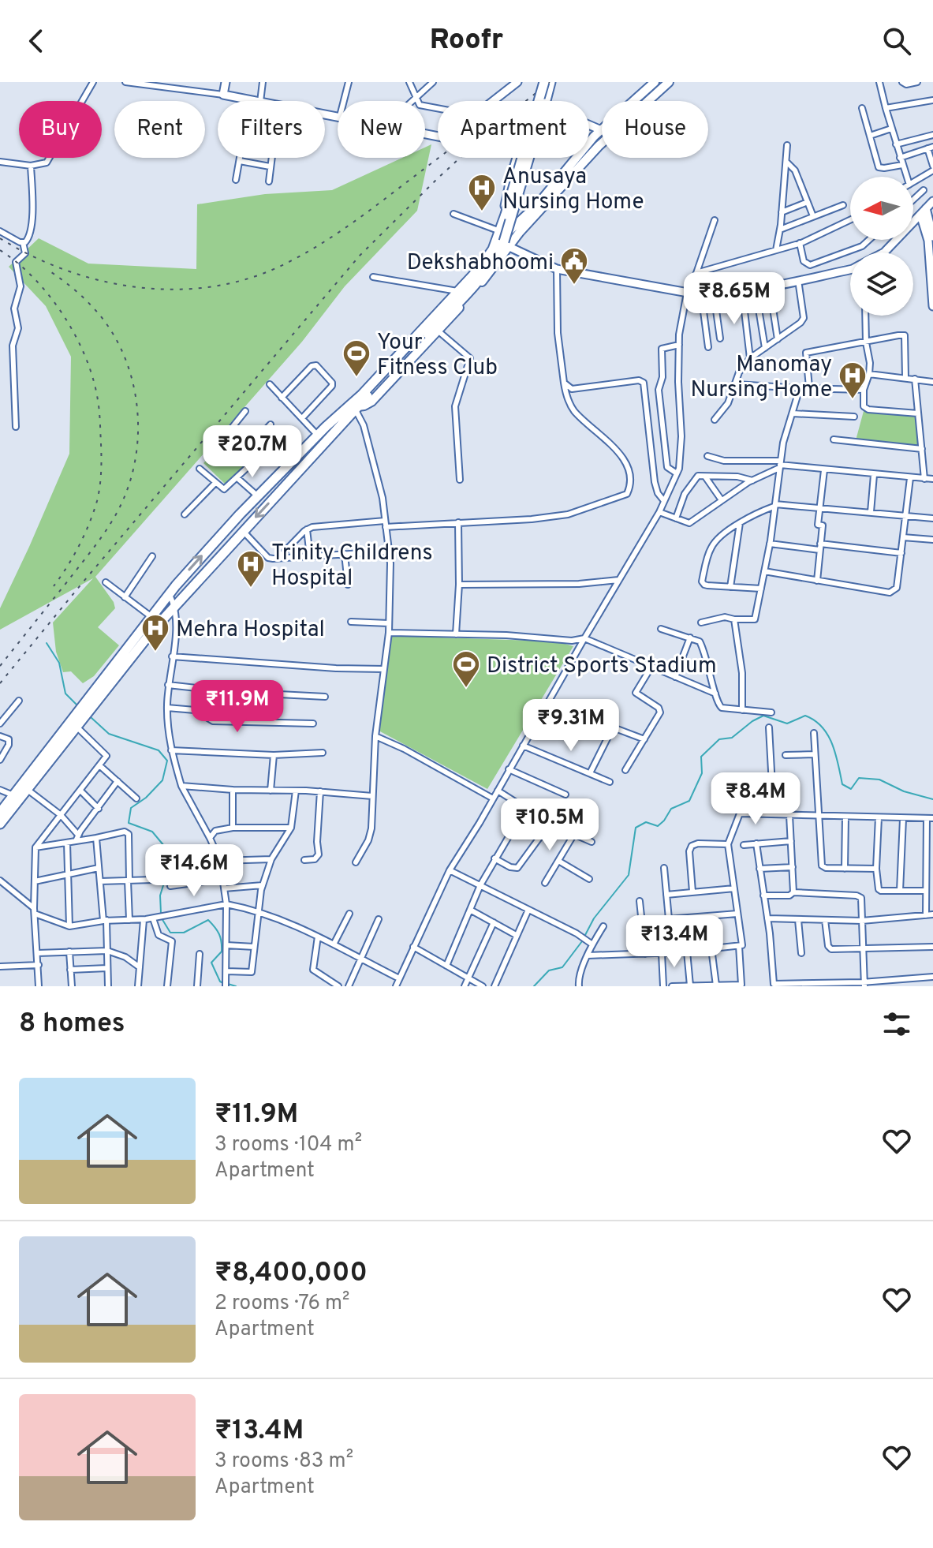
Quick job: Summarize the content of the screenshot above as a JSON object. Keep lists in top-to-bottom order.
{
  "places": {
    "hospital": [
      "Anusaya Nursing Home",
      "Manomay Nursing Home",
      "Trinity Childrens Hospital",
      "Mehra Hospital"
    ],
    "public building": ["Dekshabhoomi"],
    "sports": ["Your Fitness Club", "District Sports Stadium"]
  },
  "north": "left",
  "page": {
    "header": "Roofr",
    "chip": [
      "Buy",
      "Rent",
      "Filters",
      "New",
      "Apartment",
      "House"
    ],
    "price": [
      "₹8.65M",
      "₹20.7M",
      "₹11.9M",
      "₹9.31M",
      "₹8.4M",
      "₹10.5M",
      "₹14.6M",
      "₹13.4M"
    ],
    "heading": "8 homes",
    "list": [
      {
        "name": "₹11.9M",
        "note": "3 rooms · 104 m² · Apartment"
      },
      {
        "name": "₹8,400,000",
        "note": "2 rooms · 76 m² · Apartment"
      },
      {
        "name": "₹13.4M",
        "note": "3 rooms · 83 m² · Apartment"
      }
    ]
  }
}
